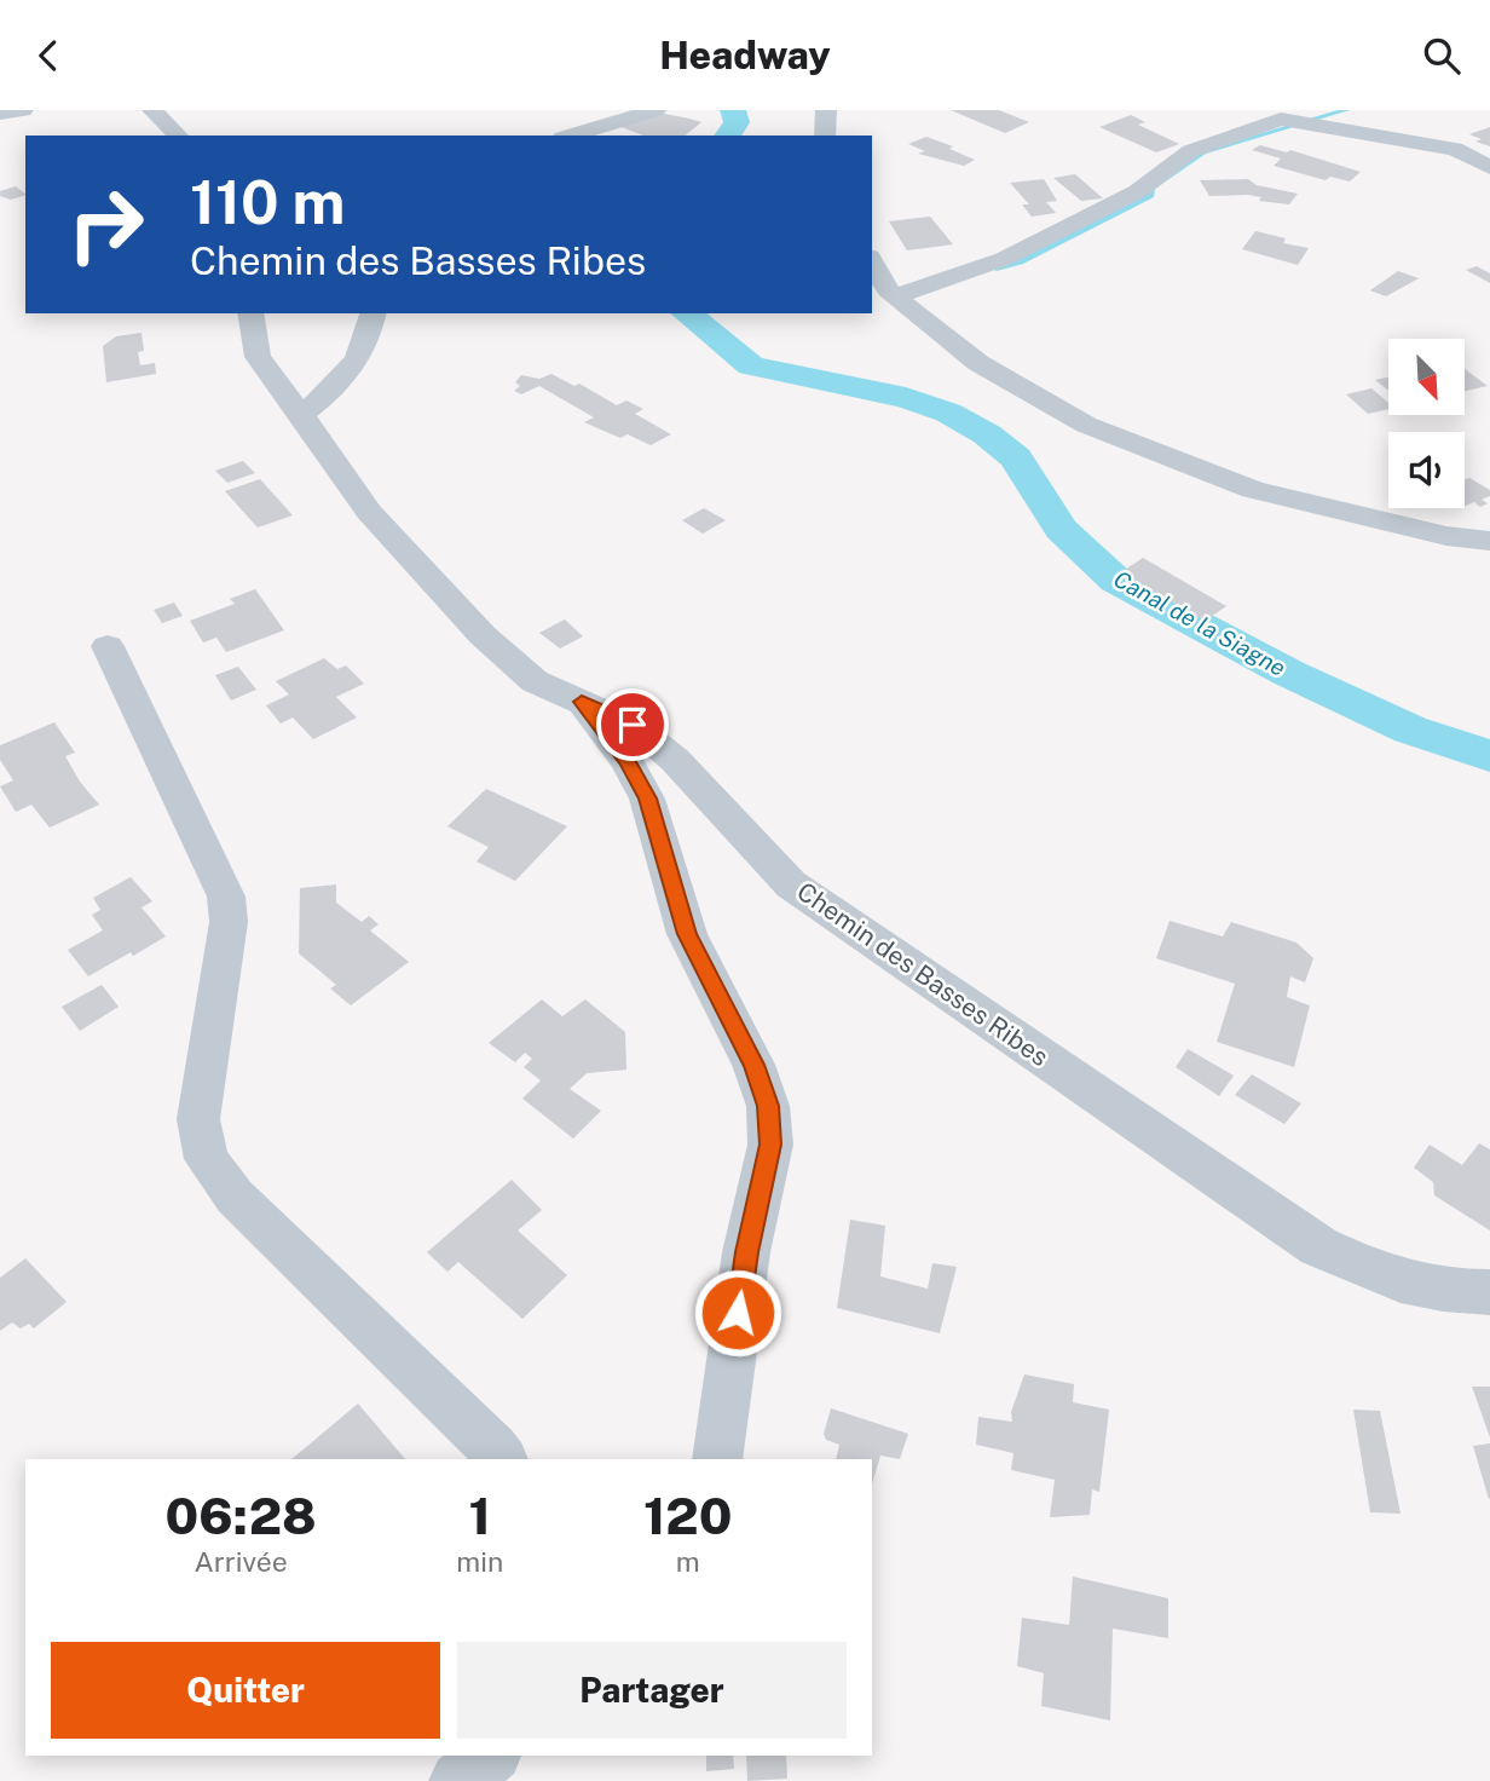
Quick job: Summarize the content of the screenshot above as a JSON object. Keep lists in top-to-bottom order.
{
  "streets": {
    "street": ["Chemin des Basses Ribes"]
  },
  "water": ["Canal de la Siagne"],
  "north": "bottom right",
  "page": {
    "header": "Headway",
    "turn": ["110 m", "Chemin des Basses Ribes"],
    "eta": [
      "06:28",
      "Arrivée",
      "1",
      "min",
      "120",
      "m"
    ],
    "buttons": ["Quitter", "Partager"]
  }
}
